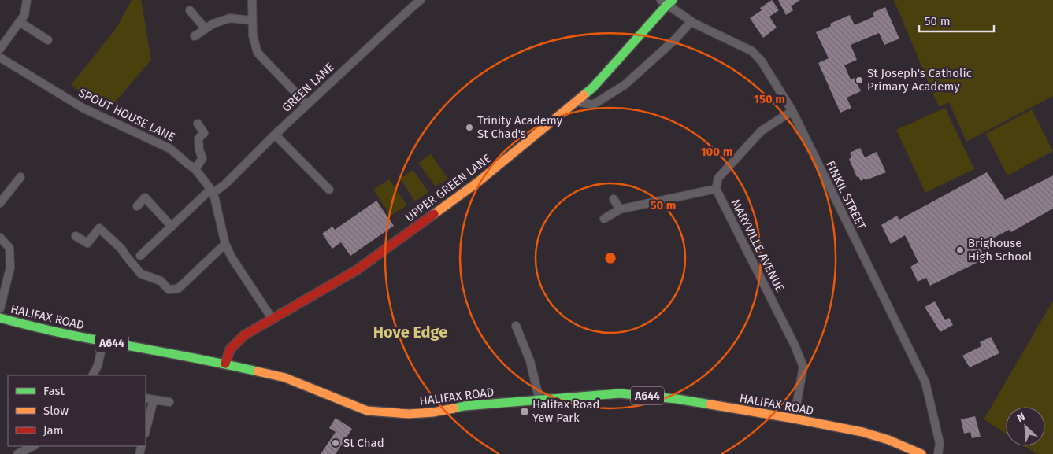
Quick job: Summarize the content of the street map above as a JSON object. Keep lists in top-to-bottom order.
{
  "streets": {
    "main road": ["UPPER GREEN LANE", "HALIFAX ROAD", "A644"],
    "street": [
      "GREEN LANE",
      "SPOUT HOUSE LANE",
      "FINKIL STREET",
      "MARYVILLE AVENUE"
    ]
  },
  "crossings": [
    ["GREEN LANE", "SPOUT HOUSE LANE"],
    ["SPOUT HOUSE LANE", "UPPER GREEN LANE"],
    ["UPPER GREEN LANE", "FINKIL STREET"],
    ["UPPER GREEN LANE", "HALIFAX ROAD"],
    ["MARYVILLE AVENUE", "HALIFAX ROAD"]
  ],
  "districts": ["Hove Edge"],
  "places": {
    "other": [
      "St Joseph's Catholic Primary Academy",
      "Trinity Academy St Chad's",
      "Brighouse High School",
      "St Chad"
    ],
    "transit": ["Halifax Road Yew Park"]
  },
  "legend": ["Fast", "Slow", "Jam"],
  "scale_bar": "50 m",
  "north": "top left",
  "rings": ["150 m", "100 m", "50 m"]
}
